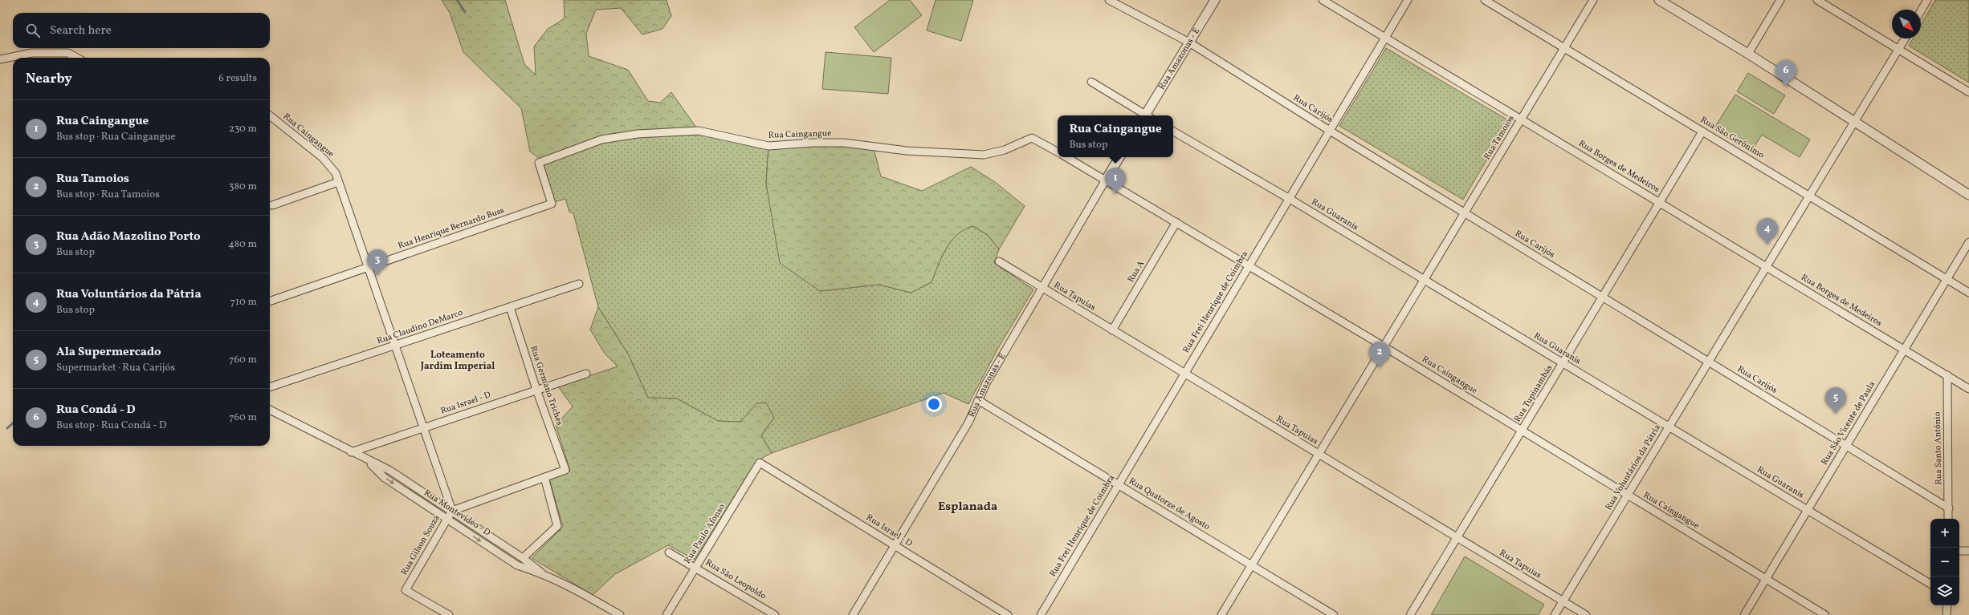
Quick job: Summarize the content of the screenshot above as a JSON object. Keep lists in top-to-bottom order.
{
  "streets": {
    "street": [
      "Rua Amazonas - E",
      "Rua Carijós",
      "Rua Caingangue",
      "Rua Tamoios",
      "Rua São Gerônimo",
      "Rua Borges de Medeiros",
      "Rua Guaranis",
      "Rua Henrique Bernardo Buss",
      "Rua A",
      "Rua Tapuias",
      "Rua Frei Henrique de Coimbra",
      "Rua Claudino DeMarco",
      "Rua Germano Triches",
      "Rua Tupinambás",
      "Rua Israel - D",
      "Rua São Vicente de Paula",
      "Rua Santo Antônio",
      "Rua Voluntários da Pátria",
      "Rua Quatorze de Agosto",
      "Rua Montevidéo - D",
      "Rua Paulo Afonso",
      "Rua Gilson Souza",
      "Rua São Leopoldo"
    ]
  },
  "crossings": [
    ["Rua Amazonas - E", "Rua Carijós"],
    ["Rua Amazonas - E", "Rua Caingangue"],
    ["Rua Amazonas - E", "Rua Tapuias"],
    ["Rua Amazonas - E", "Rua Israel - D"],
    ["Rua Amazonas - E", "Rua Quatorze de Agosto"],
    ["Rua Carijós", "Rua Tamoios"],
    ["Rua Carijós", "Rua Frei Henrique de Coimbra"],
    ["Rua Carijós", "Rua Tupinambás"],
    ["Rua Carijós", "Rua São Vicente de Paula"],
    ["Rua Carijós", "Rua Santo Antônio"],
    ["Rua Carijós", "Rua Voluntários da Pátria"],
    ["Rua Caingangue", "Rua Tamoios"],
    ["Rua Caingangue", "Rua Henrique Bernardo Buss"],
    ["Rua Caingangue", "Rua A"],
    ["Rua Caingangue", "Rua Frei Henrique de Coimbra"],
    ["Rua Caingangue", "Rua Tupinambás"],
    ["Rua Caingangue", "Rua São Vicente de Paula"],
    ["Rua Caingangue", "Rua Voluntários da Pátria"],
    ["Rua Tamoios", "Rua São Gerônimo"],
    ["Rua Tamoios", "Rua Borges de Medeiros"],
    ["Rua Tamoios", "Rua Guaranis"],
    ["Rua Tamoios", "Rua Tapuias"],
    ["Rua Tamoios", "Rua Quatorze de Agosto"],
    ["Rua São Gerônimo", "Rua Tupinambás"],
    ["Rua São Gerônimo", "Rua São Vicente de Paula"],
    ["Rua São Gerônimo", "Rua Voluntários da Pátria"],
    ["Rua Borges de Medeiros", "Rua Frei Henrique de Coimbra"],
    ["Rua Borges de Medeiros", "Rua Tupinambás"],
    ["Rua Borges de Medeiros", "Rua São Vicente de Paula"],
    ["Rua Borges de Medeiros", "Rua Santo Antônio"],
    ["Rua Borges de Medeiros", "Rua Voluntários da Pátria"],
    ["Rua Guaranis", "Rua Frei Henrique de Coimbra"],
    ["Rua Guaranis", "Rua Tupinambás"],
    ["Rua Guaranis", "Rua São Vicente de Paula"],
    ["Rua Guaranis", "Rua Voluntários da Pátria"],
    ["Rua A", "Rua Tapuias"],
    ["Rua Tapuias", "Rua Frei Henrique de Coimbra"],
    ["Rua Tapuias", "Rua Tupinambás"],
    ["Rua Tapuias", "Rua Voluntários da Pátria"],
    ["Rua Frei Henrique de Coimbra", "Rua Quatorze de Agosto"],
    ["Rua Claudino DeMarco", "Rua Germano Triches"],
    ["Rua Germano Triches", "Rua Israel - D"],
    ["Rua Israel - D", "Rua Montevidéo - D"],
    ["Rua Israel - D", "Rua Paulo Afonso"],
    ["Rua Montevidéo - D", "Rua Gilson Souza"],
    ["Rua Paulo Afonso", "Rua São Leopoldo"]
  ],
  "districts": ["Loteamento Jardim Imperial", "Esplanada"],
  "north": "bottom right",
  "page": {
    "search": "Search here",
    "heading": ["Nearby", "6 results"],
    "pins": [
      "6",
      "1",
      "4",
      "3",
      "2",
      "5"
    ],
    "list": [
      {
        "mark": "1",
        "name": "Rua Caingangue",
        "note": "Bus stop · Rua Caingangue",
        "value": "230 m"
      },
      {
        "mark": "2",
        "name": "Rua Tamoios",
        "note": "Bus stop · Rua Tamoios",
        "value": "380 m"
      },
      {
        "mark": "3",
        "name": "Rua Adão Mazolino Porto",
        "note": "Bus stop",
        "value": "480 m"
      },
      {
        "mark": "4",
        "name": "Rua Voluntários da Pátria",
        "note": "Bus stop",
        "value": "710 m"
      },
      {
        "mark": "5",
        "name": "Ala Supermercado",
        "note": "Supermarket · Rua Carijós",
        "value": "760 m"
      },
      {
        "mark": "6",
        "name": "Rua Condá - D",
        "note": "Bus stop · Rua Condá - D",
        "value": "760 m"
      }
    ],
    "popup": ["Rua Caingangue", "Bus stop"],
    "map_buttons": ["+", "−"]
  }
}
